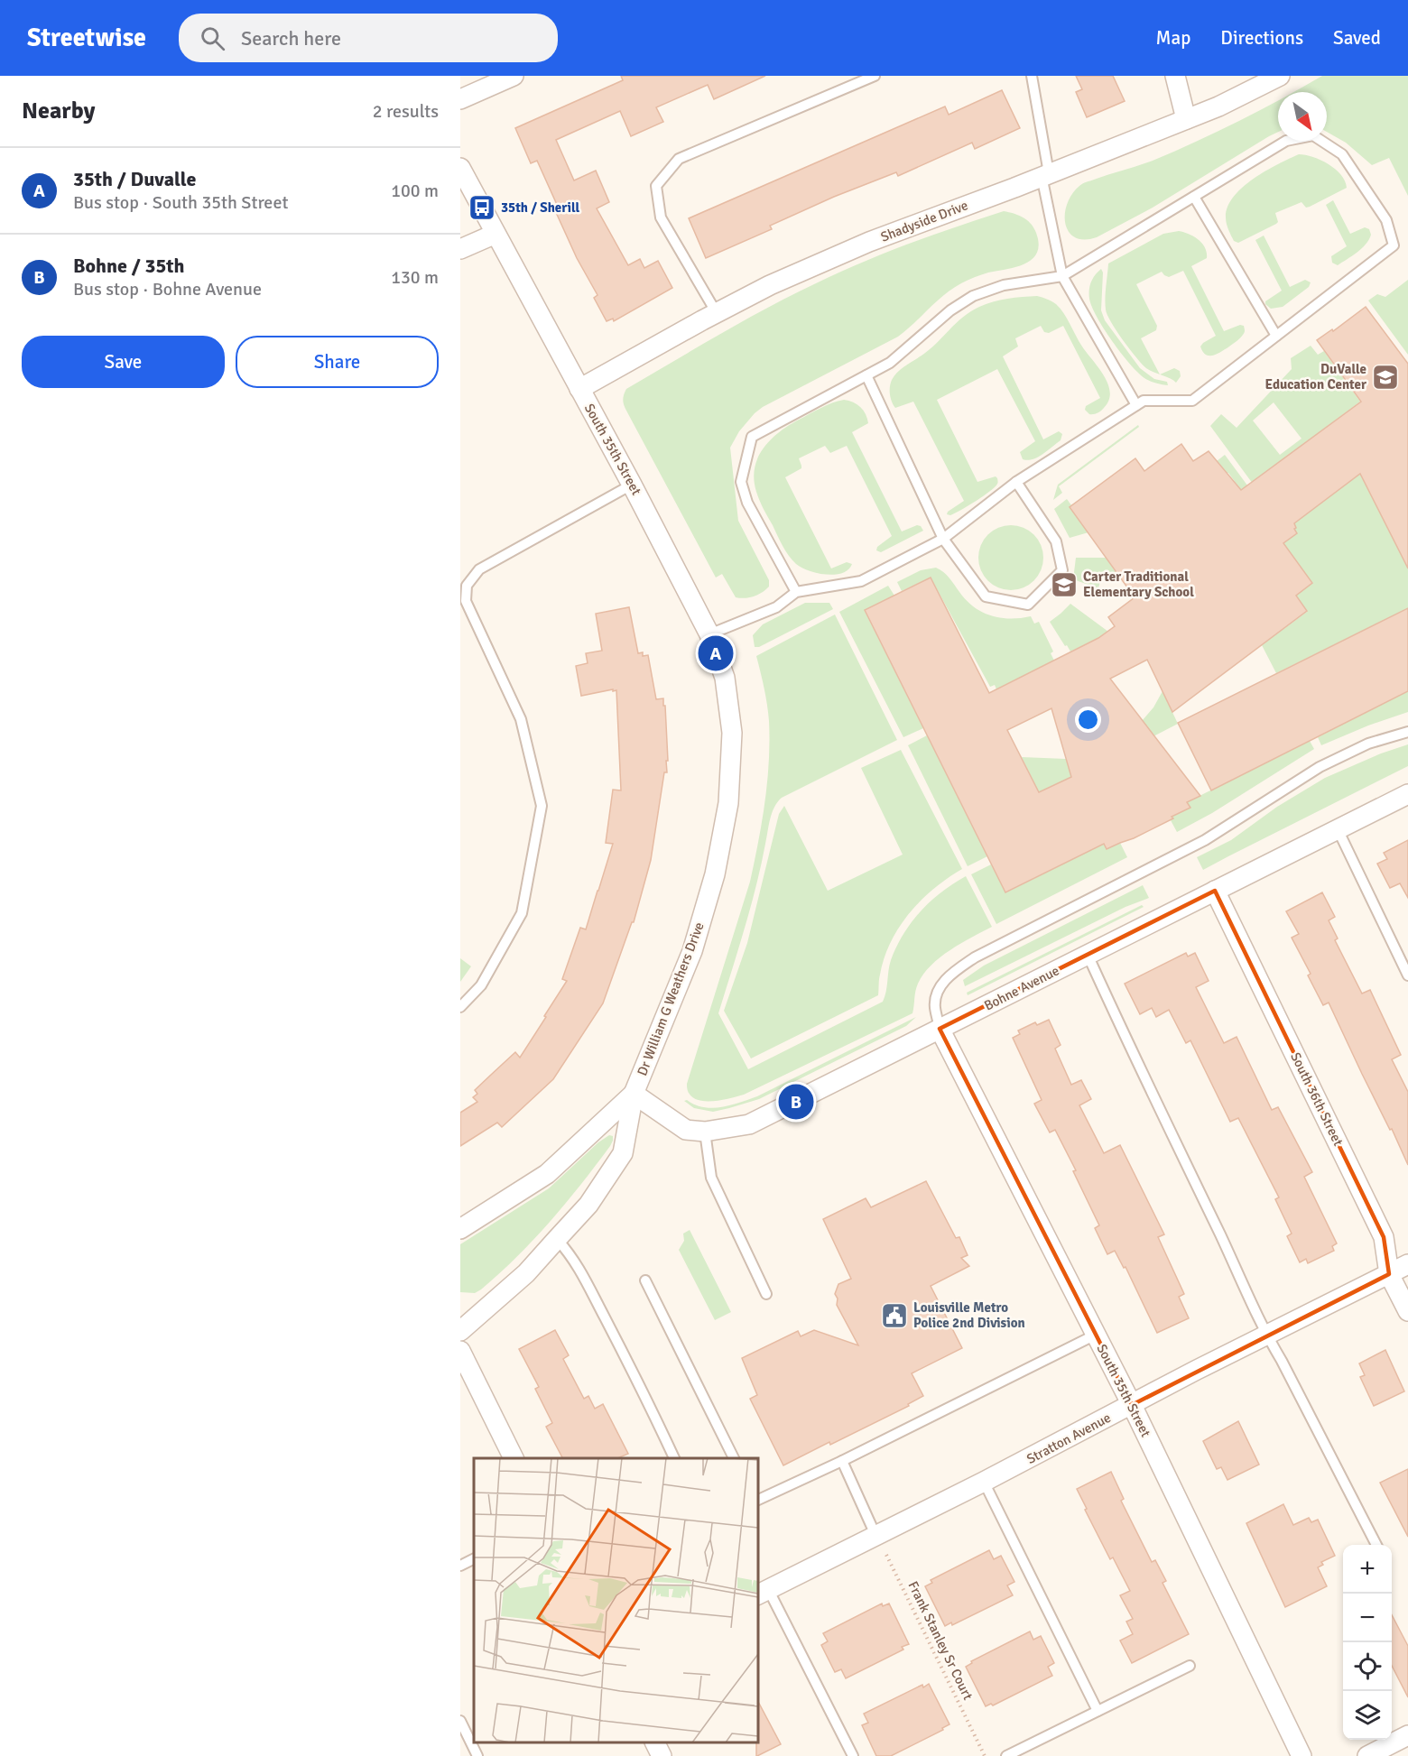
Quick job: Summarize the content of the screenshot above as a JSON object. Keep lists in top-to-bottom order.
{
  "streets": {
    "street": [
      "Shadyside Drive",
      "South 35th Street",
      "Bohne Avenue",
      "Dr William G Weathers Drive",
      "South 36th Street",
      "Stratton Avenue"
    ],
    "path": ["Frank Stanley Sr Court"]
  },
  "crossings": [
    ["Shadyside Drive", "South 35th Street"],
    ["South 35th Street", "Bohne Avenue"],
    ["South 35th Street", "Dr William G Weathers Drive"],
    ["South 35th Street", "Stratton Avenue"],
    ["Bohne Avenue", "Dr William G Weathers Drive"],
    ["Bohne Avenue", "South 36th Street"],
    ["South 36th Street", "Stratton Avenue"],
    ["Stratton Avenue", "Frank Stanley Sr Court"]
  ],
  "places": {
    "bus stop": ["35th / Sherill"],
    "school or university": ["DuValle Education Center", "Carter Traditional Elementary School"],
    "public building": ["Louisville Metro Police 2nd Division"]
  },
  "north": "bottom right",
  "page": {
    "header": "Streetwise",
    "search": "Search here",
    "nav": ["Map", "Directions", "Saved"],
    "heading": ["Nearby", "2 results"],
    "list": [
      {
        "mark": "A",
        "name": "35th / Duvalle",
        "note": "Bus stop · South 35th Street",
        "value": "100 m"
      },
      {
        "mark": "B",
        "name": "Bohne / 35th",
        "note": "Bus stop · Bohne Avenue",
        "value": "130 m"
      }
    ],
    "buttons": ["Save", "Share"],
    "pins": ["A", "B"],
    "map_buttons": ["+", "−"]
  }
}
